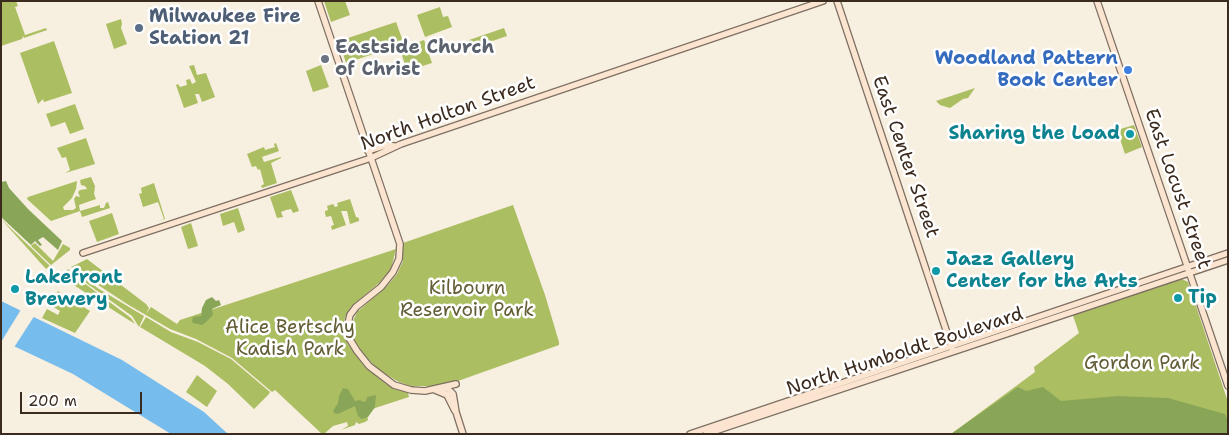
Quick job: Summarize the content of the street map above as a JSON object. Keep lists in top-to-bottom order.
{
  "streets": {
    "main road": [
      "North Holton Street",
      "East Center Street",
      "East Locust Street",
      "North Humboldt Boulevard"
    ]
  },
  "crossings": [
    ["East Center Street", "North Humboldt Boulevard"]
  ],
  "parks": ["Kilbourn Reservoir Park", "Alice Bertschy Kadish Park", "Gordon Park"],
  "places": [
    "Milwaukee Fire Station 21",
    "Eastside Church of Christ",
    "Woodland Pattern Book Center",
    "Sharing the Load",
    "Jazz Gallery Center for the Arts",
    "Lakefront Brewery",
    "Tip"
  ],
  "scale_bar": "200 m"
}
